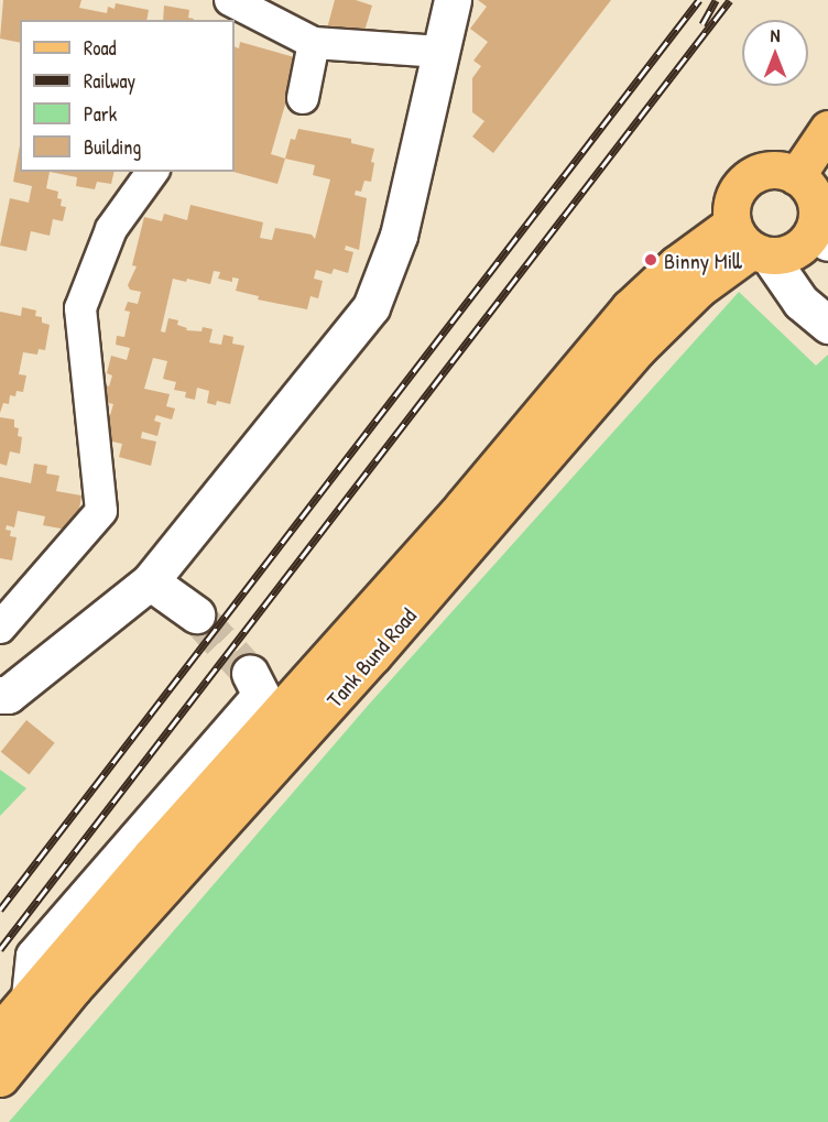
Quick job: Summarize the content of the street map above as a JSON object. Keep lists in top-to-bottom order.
{
  "streets": {
    "main road": ["Tank Bund Road"]
  },
  "places": ["Binny Mill"],
  "legend": [
    "Road",
    "Railway",
    "Park",
    "Building"
  ],
  "north": "top"
}
